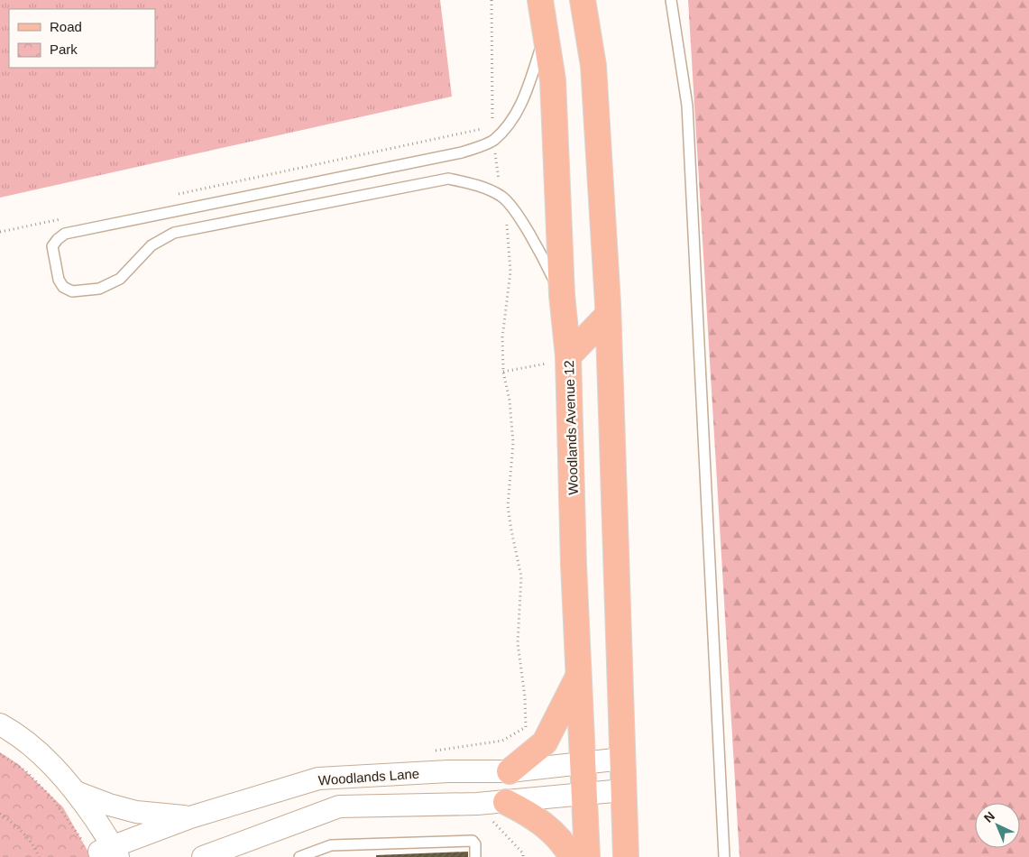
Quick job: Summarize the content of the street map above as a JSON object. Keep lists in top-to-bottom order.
{
  "streets": {
    "main road": ["Woodlands Avenue 12"],
    "street": ["Woodlands Lane"]
  },
  "crossings": [
    ["Woodlands Avenue 12", "Woodlands Lane"]
  ],
  "legend": ["Road", "Park"],
  "north": "top left"
}
